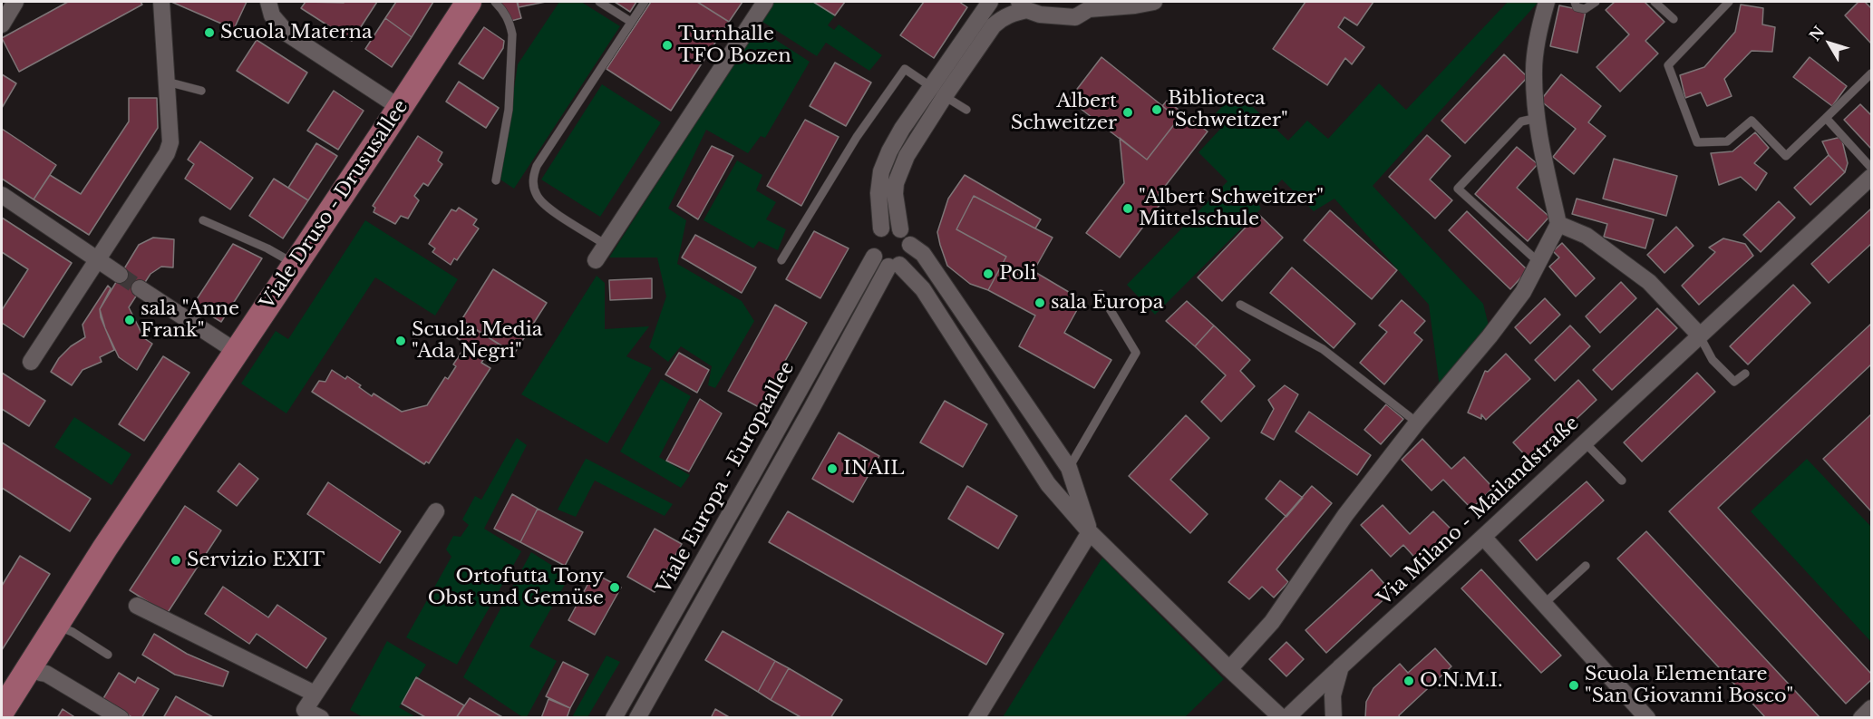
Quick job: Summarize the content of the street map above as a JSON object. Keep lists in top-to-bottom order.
{
  "streets": {
    "main road": ["Viale Druso - Drususallee"],
    "street": ["Viale Europa - Europaallee", "Via Milano - Mailandstraße"]
  },
  "places": [
    "Scuola Materna",
    "Turnhalle TFO Bozen",
    "Biblioteca \"Schweitzer\"",
    "Albert Schweitzer",
    "\"Albert Schweitzer\" Mittelschule",
    "Poli",
    "sala Europa",
    "sala \"Anne Frank\"",
    "Scuola Media \"Ada Negri\"",
    "INAIL",
    "Servizio EXIT",
    "Ortofutta Tony Obst und Gemüse",
    "O.N.M.I.",
    "Scuola Elementare \"San Giovanni Bosco\""
  ],
  "north": "top left"
}
